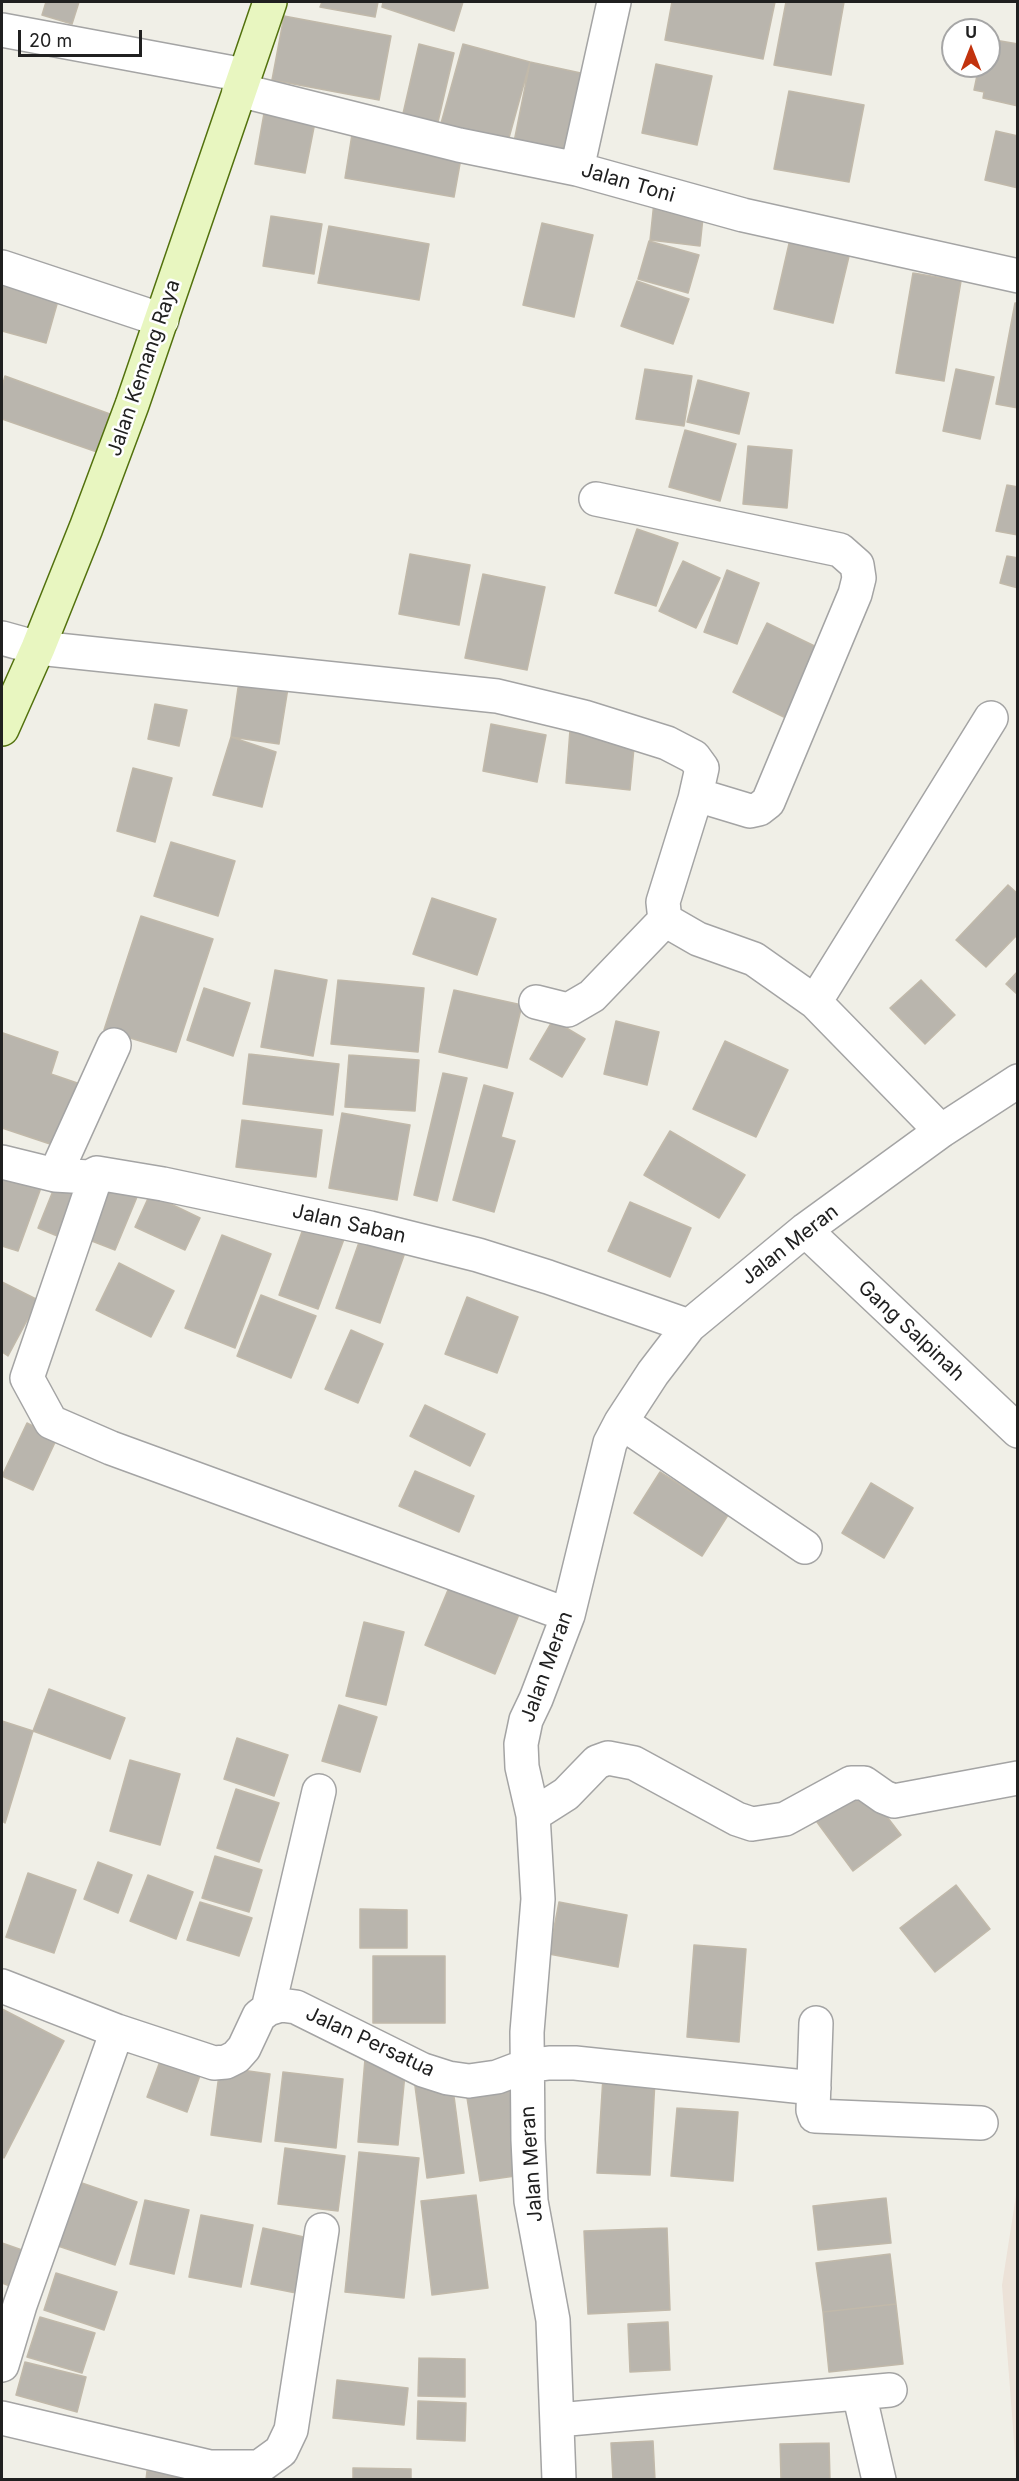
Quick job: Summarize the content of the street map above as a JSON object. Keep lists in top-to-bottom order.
{
  "streets": {
    "street": [
      "Jalan Toni",
      "Jalan Kemang Raya",
      "Jalan Saban",
      "Jalan Meran",
      "Gang Salpinah",
      "Jalan Persatua"
    ]
  },
  "crossings": [
    ["Jalan Toni", "Jalan Kemang Raya"],
    ["Jalan Saban", "Jalan Meran"],
    ["Jalan Meran", "Gang Salpinah"],
    ["Jalan Meran", "Jalan Persatua"]
  ],
  "scale_bar": "20 m",
  "north": "top"
}
